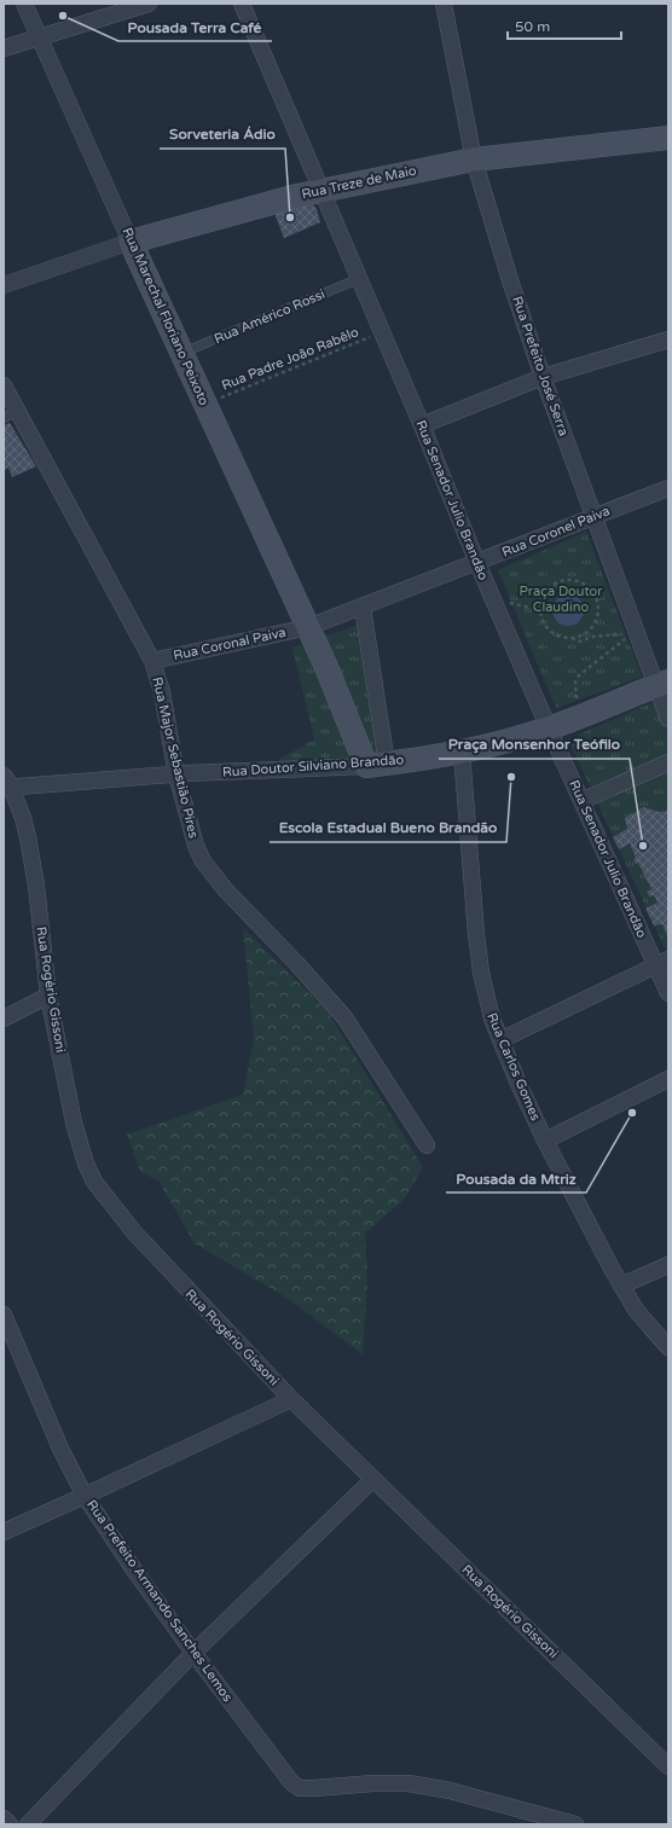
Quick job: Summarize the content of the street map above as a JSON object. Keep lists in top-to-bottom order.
{
  "streets": {
    "street": [
      "Rua Treze de Maio",
      "Rua Marechal Floriano Peixoto",
      "Rua Prefeito José Serra",
      "Rua Senador Julio Brandão",
      "Rua Coronel Paiva",
      "Rua Coronal Paiva",
      "Rua Major Sebastião Pires",
      "Rua Doutor Silviano Brandão",
      "Rua Rogério Gissoni",
      "Rua Carlos Gomes",
      "Rua Prefeito Armando Sanches Lemos"
    ],
    "lane": ["Rua Américo Rossi"],
    "path": ["Rua Padre João Rabêlo"]
  },
  "crossings": [
    ["Rua Treze de Maio", "Rua Marechal Floriano Peixoto"],
    ["Rua Treze de Maio", "Rua Prefeito José Serra"],
    ["Rua Treze de Maio", "Rua Senador Julio Brandão"],
    ["Rua Marechal Floriano Peixoto", "Rua Américo Rossi"],
    ["Rua Marechal Floriano Peixoto", "Rua Padre João Rabêlo"],
    ["Rua Marechal Floriano Peixoto", "Rua Coronel Paiva"],
    ["Rua Marechal Floriano Peixoto", "Rua Coronal Paiva"],
    ["Rua Marechal Floriano Peixoto", "Rua Doutor Silviano Brandão"],
    ["Rua Américo Rossi", "Rua Senador Julio Brandão"],
    ["Rua Padre João Rabêlo", "Rua Senador Julio Brandão"],
    ["Rua Prefeito José Serra", "Rua Coronel Paiva"],
    ["Rua Prefeito José Serra", "Rua Doutor Silviano Brandão"],
    ["Rua Senador Julio Brandão", "Rua Coronel Paiva"],
    ["Rua Senador Julio Brandão", "Rua Doutor Silviano Brandão"],
    ["Rua Coronel Paiva", "Rua Coronal Paiva"],
    ["Rua Coronal Paiva", "Rua Major Sebastião Pires"],
    ["Rua Major Sebastião Pires", "Rua Doutor Silviano Brandão"],
    ["Rua Doutor Silviano Brandão", "Rua Rogério Gissoni"],
    ["Rua Doutor Silviano Brandão", "Rua Carlos Gomes"]
  ],
  "parks": ["Praça Doutor Claudino"],
  "places": [
    "Pousada Terra Café",
    "Sorveteria Ádio",
    "Escola Estadual Bueno Brandão",
    "Praça Monsenhor Teófilo",
    "Pousada da Mtriz"
  ],
  "scale_bar": "50 m"
}
